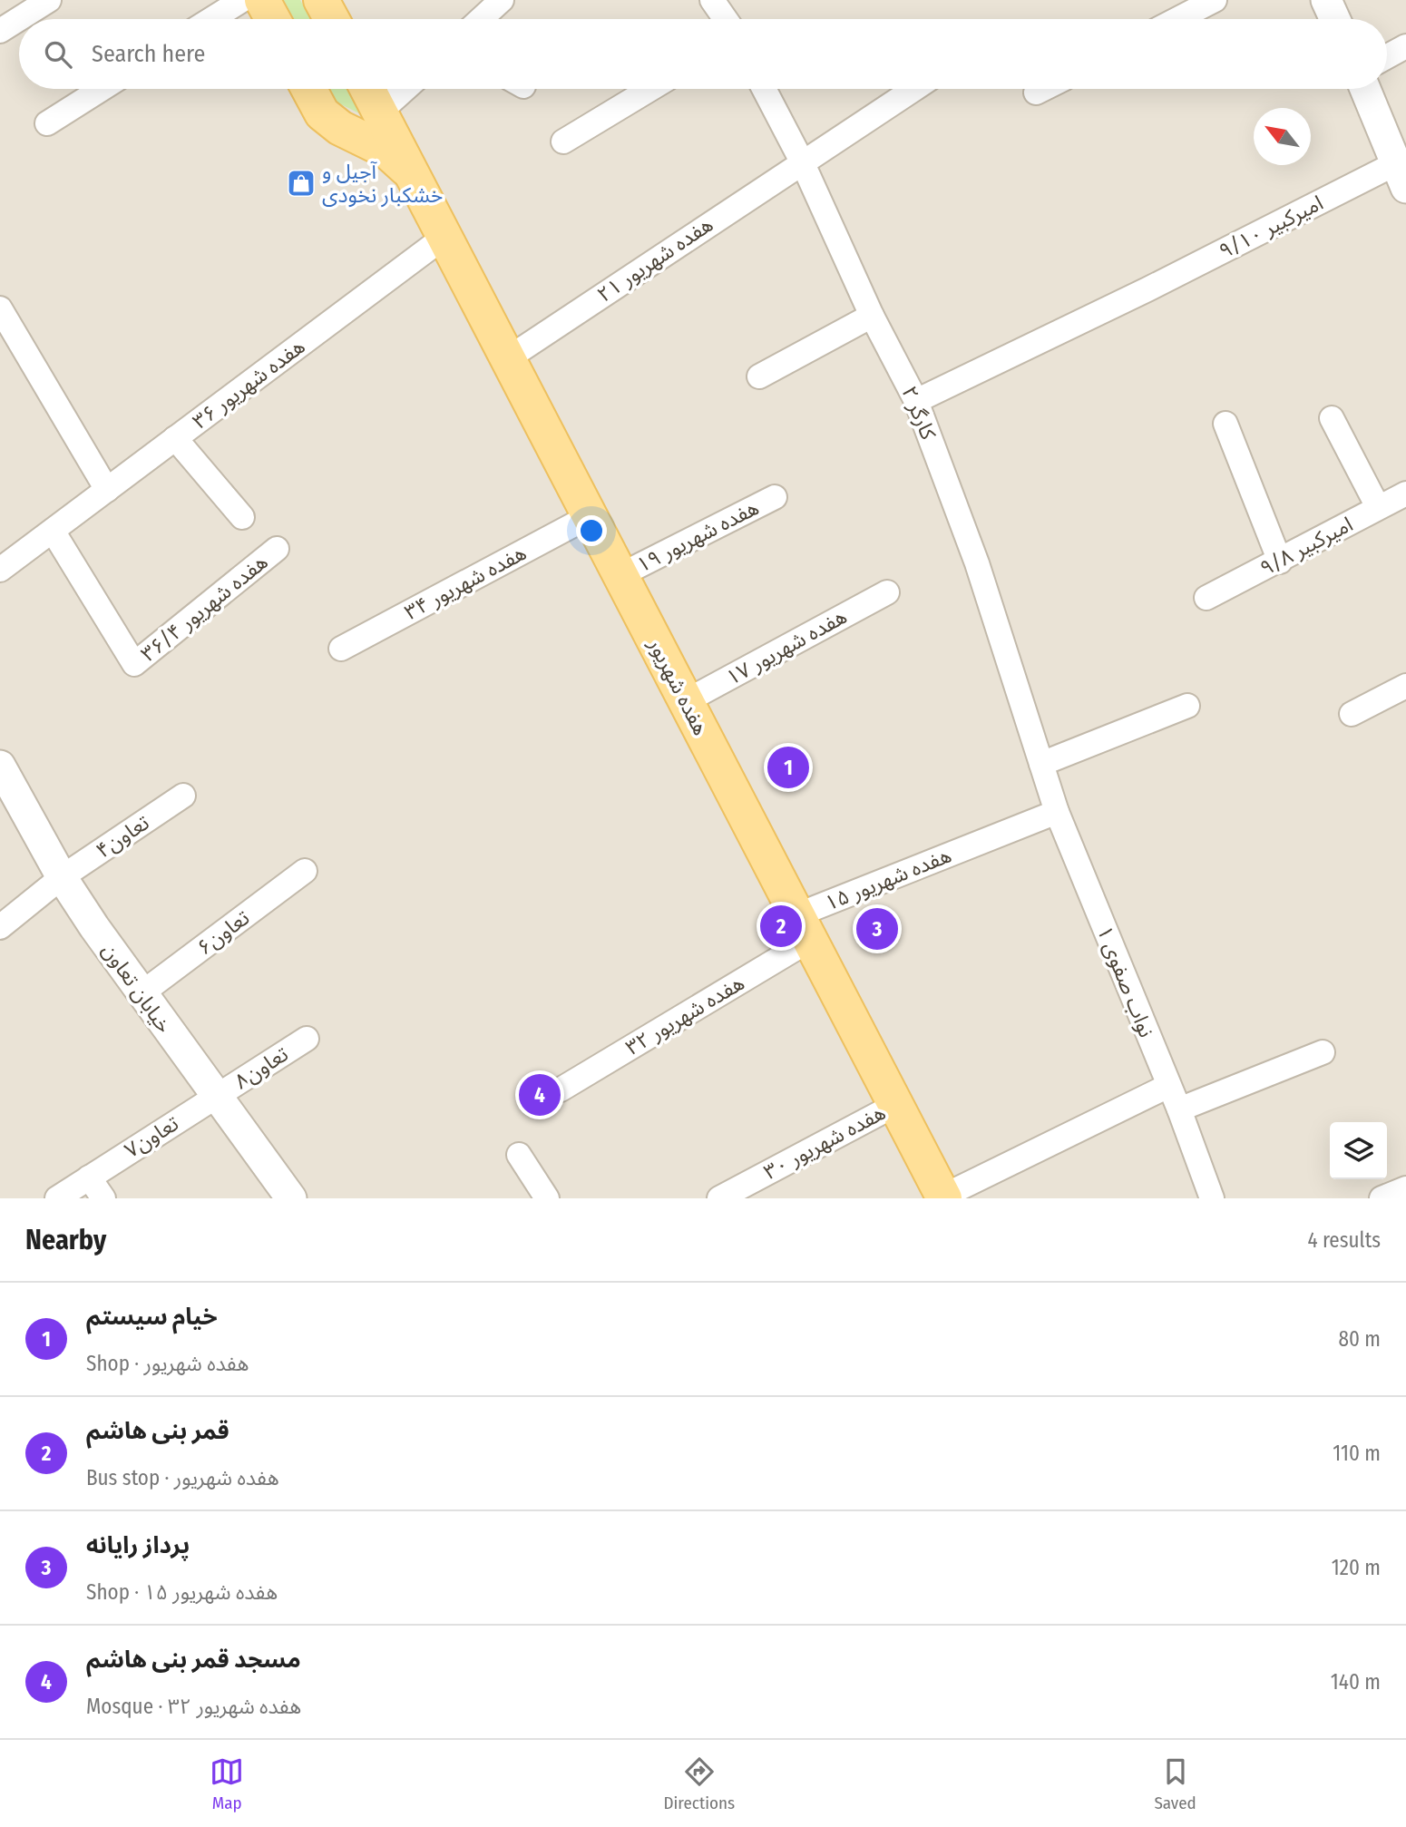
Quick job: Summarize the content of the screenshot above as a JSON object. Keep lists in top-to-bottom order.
{
  "streets": {
    "main road": ["هفده شهریور"],
    "street": [
      "امیرکبیر ۹/۱۰",
      "هفده شهریور ۲۱",
      "هفده شهریور ۳۶",
      "کارگر ۲",
      "هفده شهریور ۱۹",
      "امیرکبیر ۹/۸",
      "هفده شهریور ۳۴",
      "هفده شهریور ۳۶/۴",
      "هفده شهریور ۱۷",
      "تعاون۴",
      "هفده شهریور ۱۵",
      "تعاون۶",
      "نواب صفوی ۱",
      "خیابان تعاون",
      "هفده شهریور ۳۲",
      "تعاون۸",
      "تعاون۷",
      "هفده شهریور ۳۰"
    ]
  },
  "crossings": [
    ["امیرکبیر ۹/۱۰", "کارگر ۲"],
    ["هفده شهریور ۲۱", "کارگر ۲"],
    ["هفده شهریور ۲۱", "هفده شهریور"],
    ["هفده شهریور ۳۶", "هفده شهریور ۳۶/۴"],
    ["هفده شهریور ۳۶", "هفده شهریور"],
    ["کارگر ۲", "نواب صفوی ۱"],
    ["هفده شهریور ۱۹", "هفده شهریور"],
    ["هفده شهریور ۳۴", "هفده شهریور"],
    ["هفده شهریور ۱۷", "هفده شهریور"],
    ["هفده شهریور", "هفده شهریور ۱۵"],
    ["هفده شهریور", "هفده شهریور ۳۲"],
    ["هفده شهریور", "هفده شهریور ۳۰"],
    ["تعاون۴", "خیابان تعاون"],
    ["هفده شهریور ۱۵", "نواب صفوی ۱"],
    ["هفده شهریور ۱۵", "هفده شهریور ۳۲"],
    ["تعاون۶", "خیابان تعاون"],
    ["خیابان تعاون", "تعاون۸"],
    ["خیابان تعاون", "تعاون۷"],
    ["تعاون۸", "تعاون۷"]
  ],
  "places": {
    "shop": ["آجیل و خشکبار نخودی"]
  },
  "north": "top left",
  "page": {
    "search": "Search here",
    "pins": [
      "1",
      "2",
      "3",
      "4"
    ],
    "heading": ["Nearby", "4 results"],
    "list": [
      {
        "mark": "1",
        "name": "خیام سیستم",
        "note": "Shop · هفده شهریور",
        "value": "80 m"
      },
      {
        "mark": "2",
        "name": "قمر بنی هاشم",
        "note": "Bus stop · هفده شهریور",
        "value": "110 m"
      },
      {
        "mark": "3",
        "name": "پرداز رایانه",
        "note": "Shop · هفده شهریور ۱۵",
        "value": "120 m"
      },
      {
        "mark": "4",
        "name": "مسجد قمر بنی هاشم",
        "note": "Mosque · هفده شهریور ۳۲",
        "value": "140 m"
      }
    ],
    "nav": ["Map", "Directions", "Saved"]
  }
}
